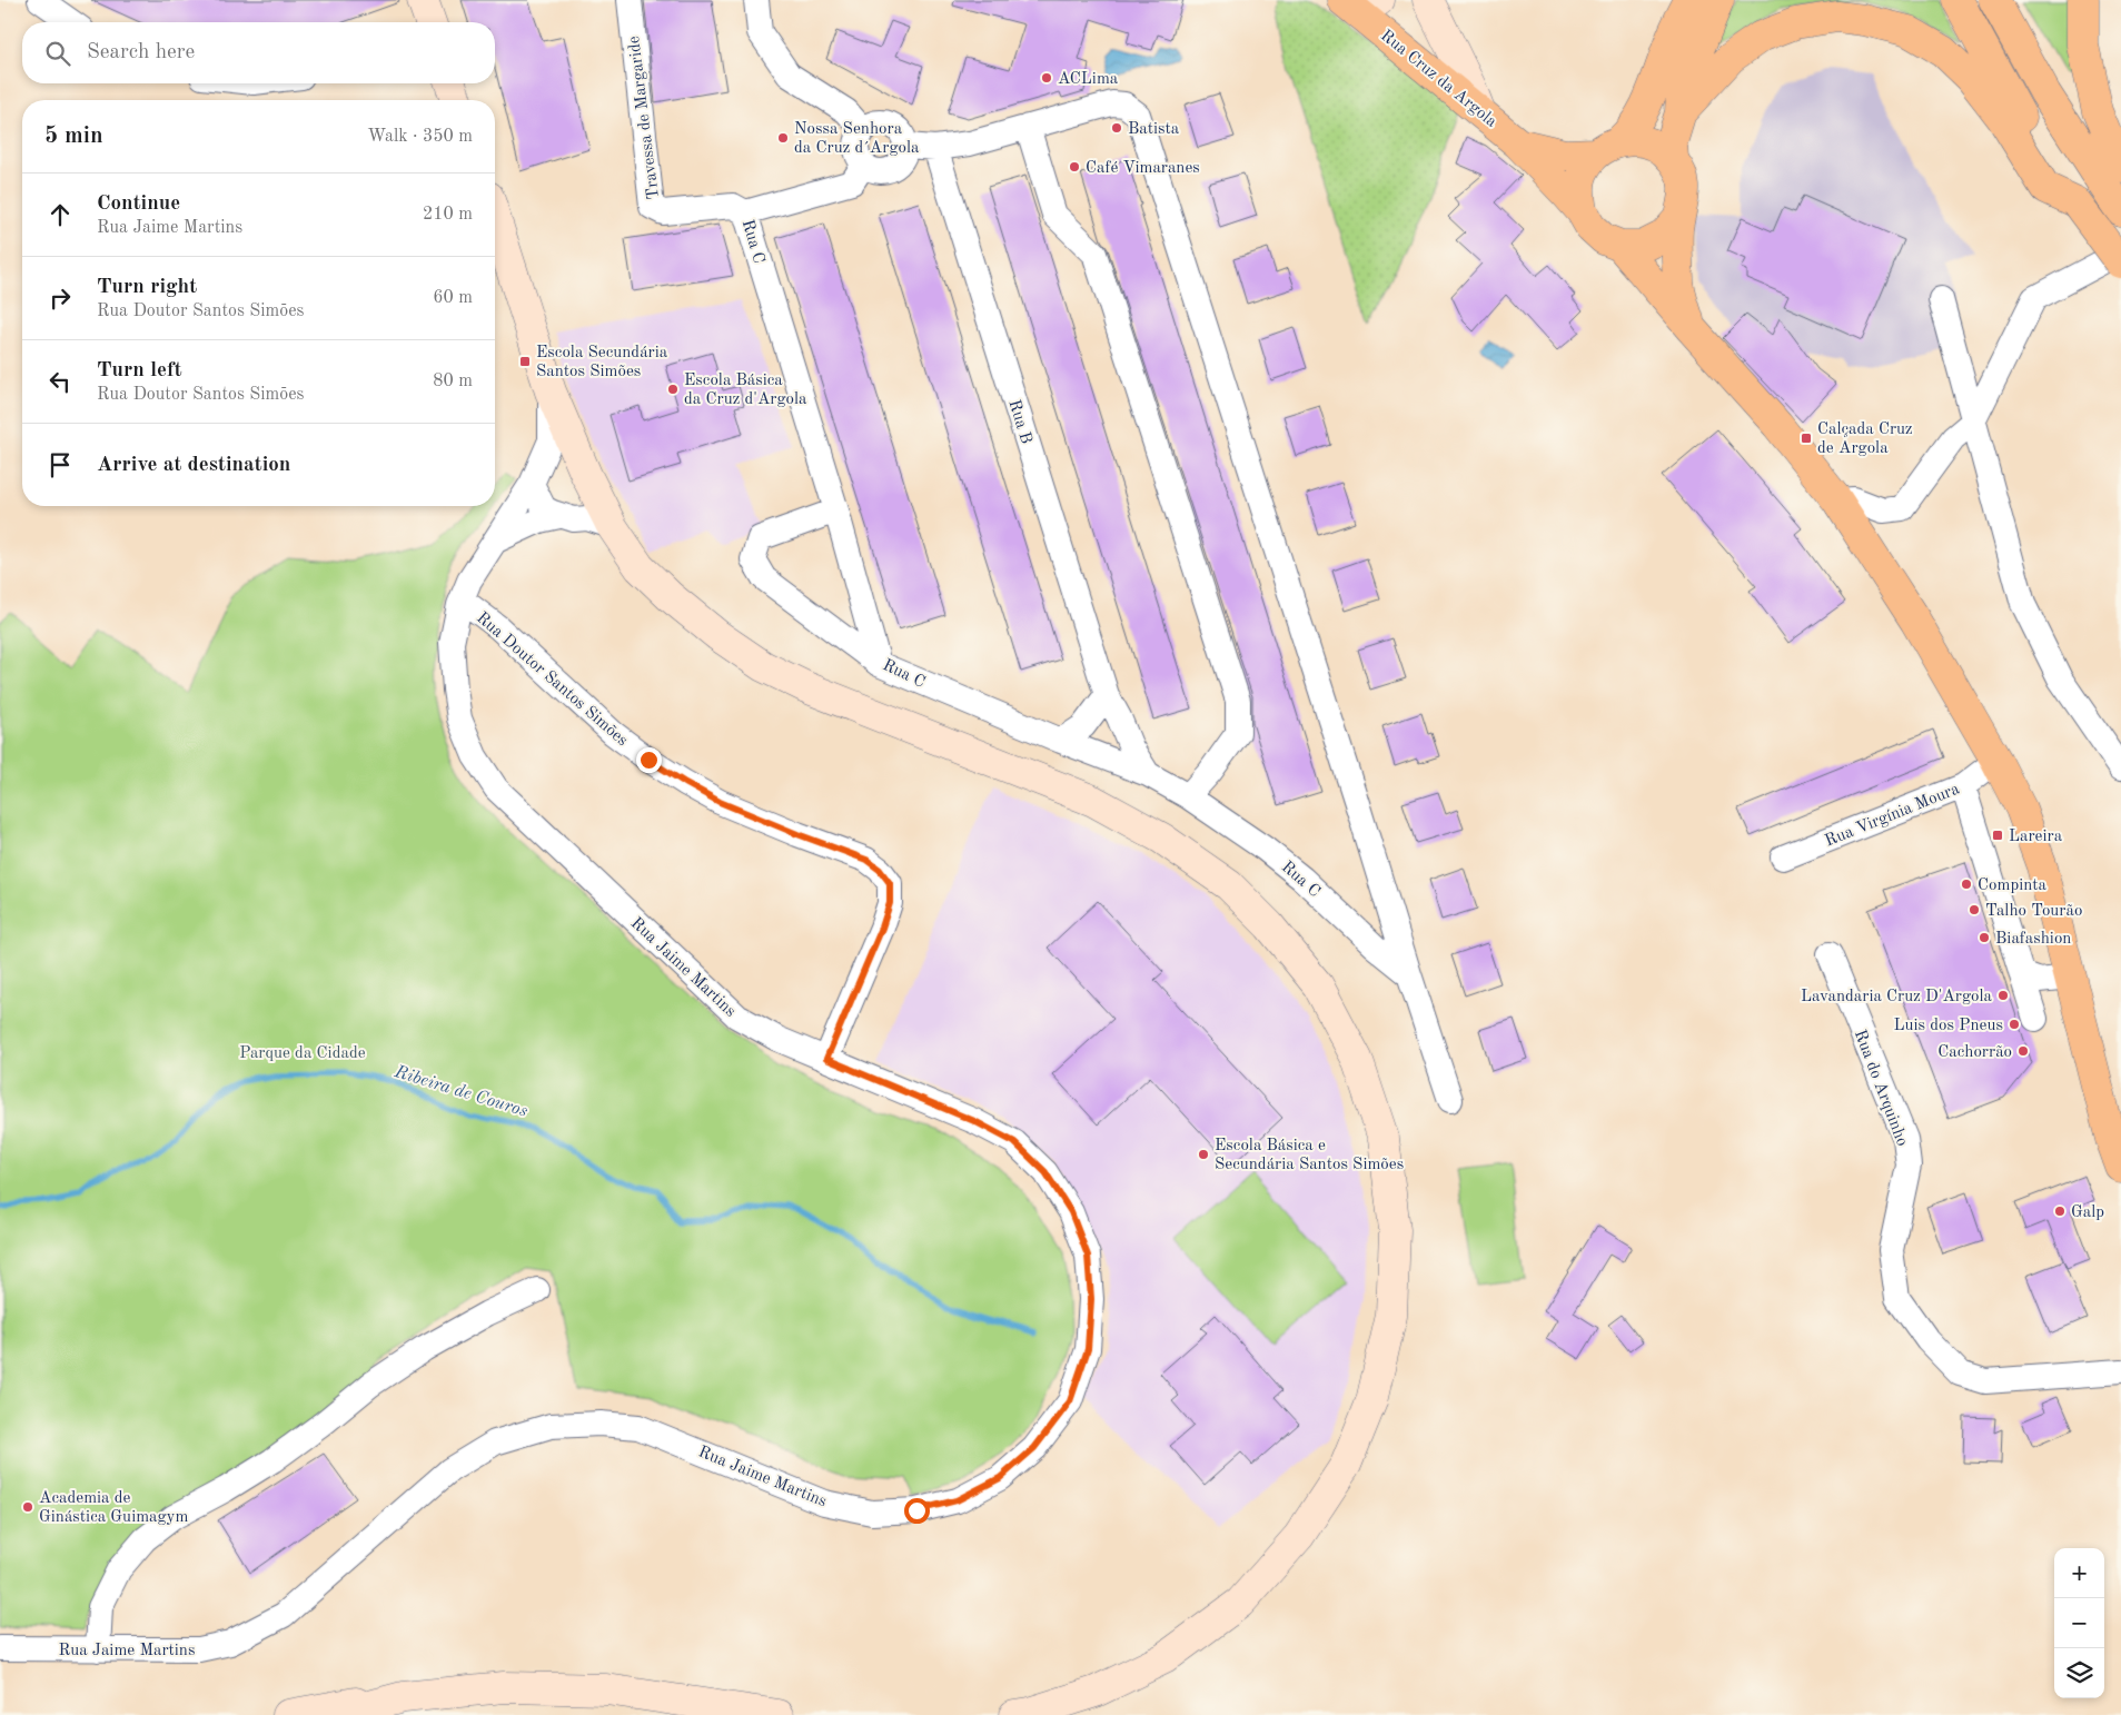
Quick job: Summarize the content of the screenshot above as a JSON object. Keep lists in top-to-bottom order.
{
  "streets": {
    "main road": ["Rua Cruz da Argola"],
    "street": [
      "Travessa de Margaride",
      "Rua C",
      "Rua B",
      "Rua Doutor Santos Simões",
      "Rua Virgínia Moura",
      "Rua Jaime Martins",
      "Rua do Arquinho"
    ]
  },
  "crossings": [
    ["Travessa de Margaride", "Rua C"],
    ["Rua C", "Rua B"],
    ["Rua Doutor Santos Simões", "Rua Jaime Martins"]
  ],
  "water": ["Ribeira de Couros"],
  "parks": ["Parque da Cidade"],
  "places": {
    "other": [
      "ACLima",
      "Batista",
      "Nossa Senhora da Cruz d´Argola",
      "Café Vimaranes",
      "Escola Básica da Cruz d'Argola",
      "Compinta",
      "Talho Tourão",
      "Biafashion",
      "Lavandaria Cruz D'Argola",
      "Luis dos Pneus",
      "Cachorrão",
      "Escola Básica e Secundária Santos Simões",
      "Galp",
      "Academia de Ginástica Guimagym"
    ],
    "transit": ["Escola Secundária Santos Simões", "Calçada Cruz de Argola", "Lareira"]
  },
  "page": {
    "search": "Search here",
    "heading": ["5 min", "Walk · 350 m"],
    "list": [
      ["Continue", "Rua Jaime Martins", "210 m"],
      ["Turn right", "Rua Doutor Santos Simões", "60 m"],
      ["Turn left", "Rua Doutor Santos Simões", "80 m"],
      "Arrive at destination"
    ],
    "map_buttons": ["+", "−"]
  }
}
